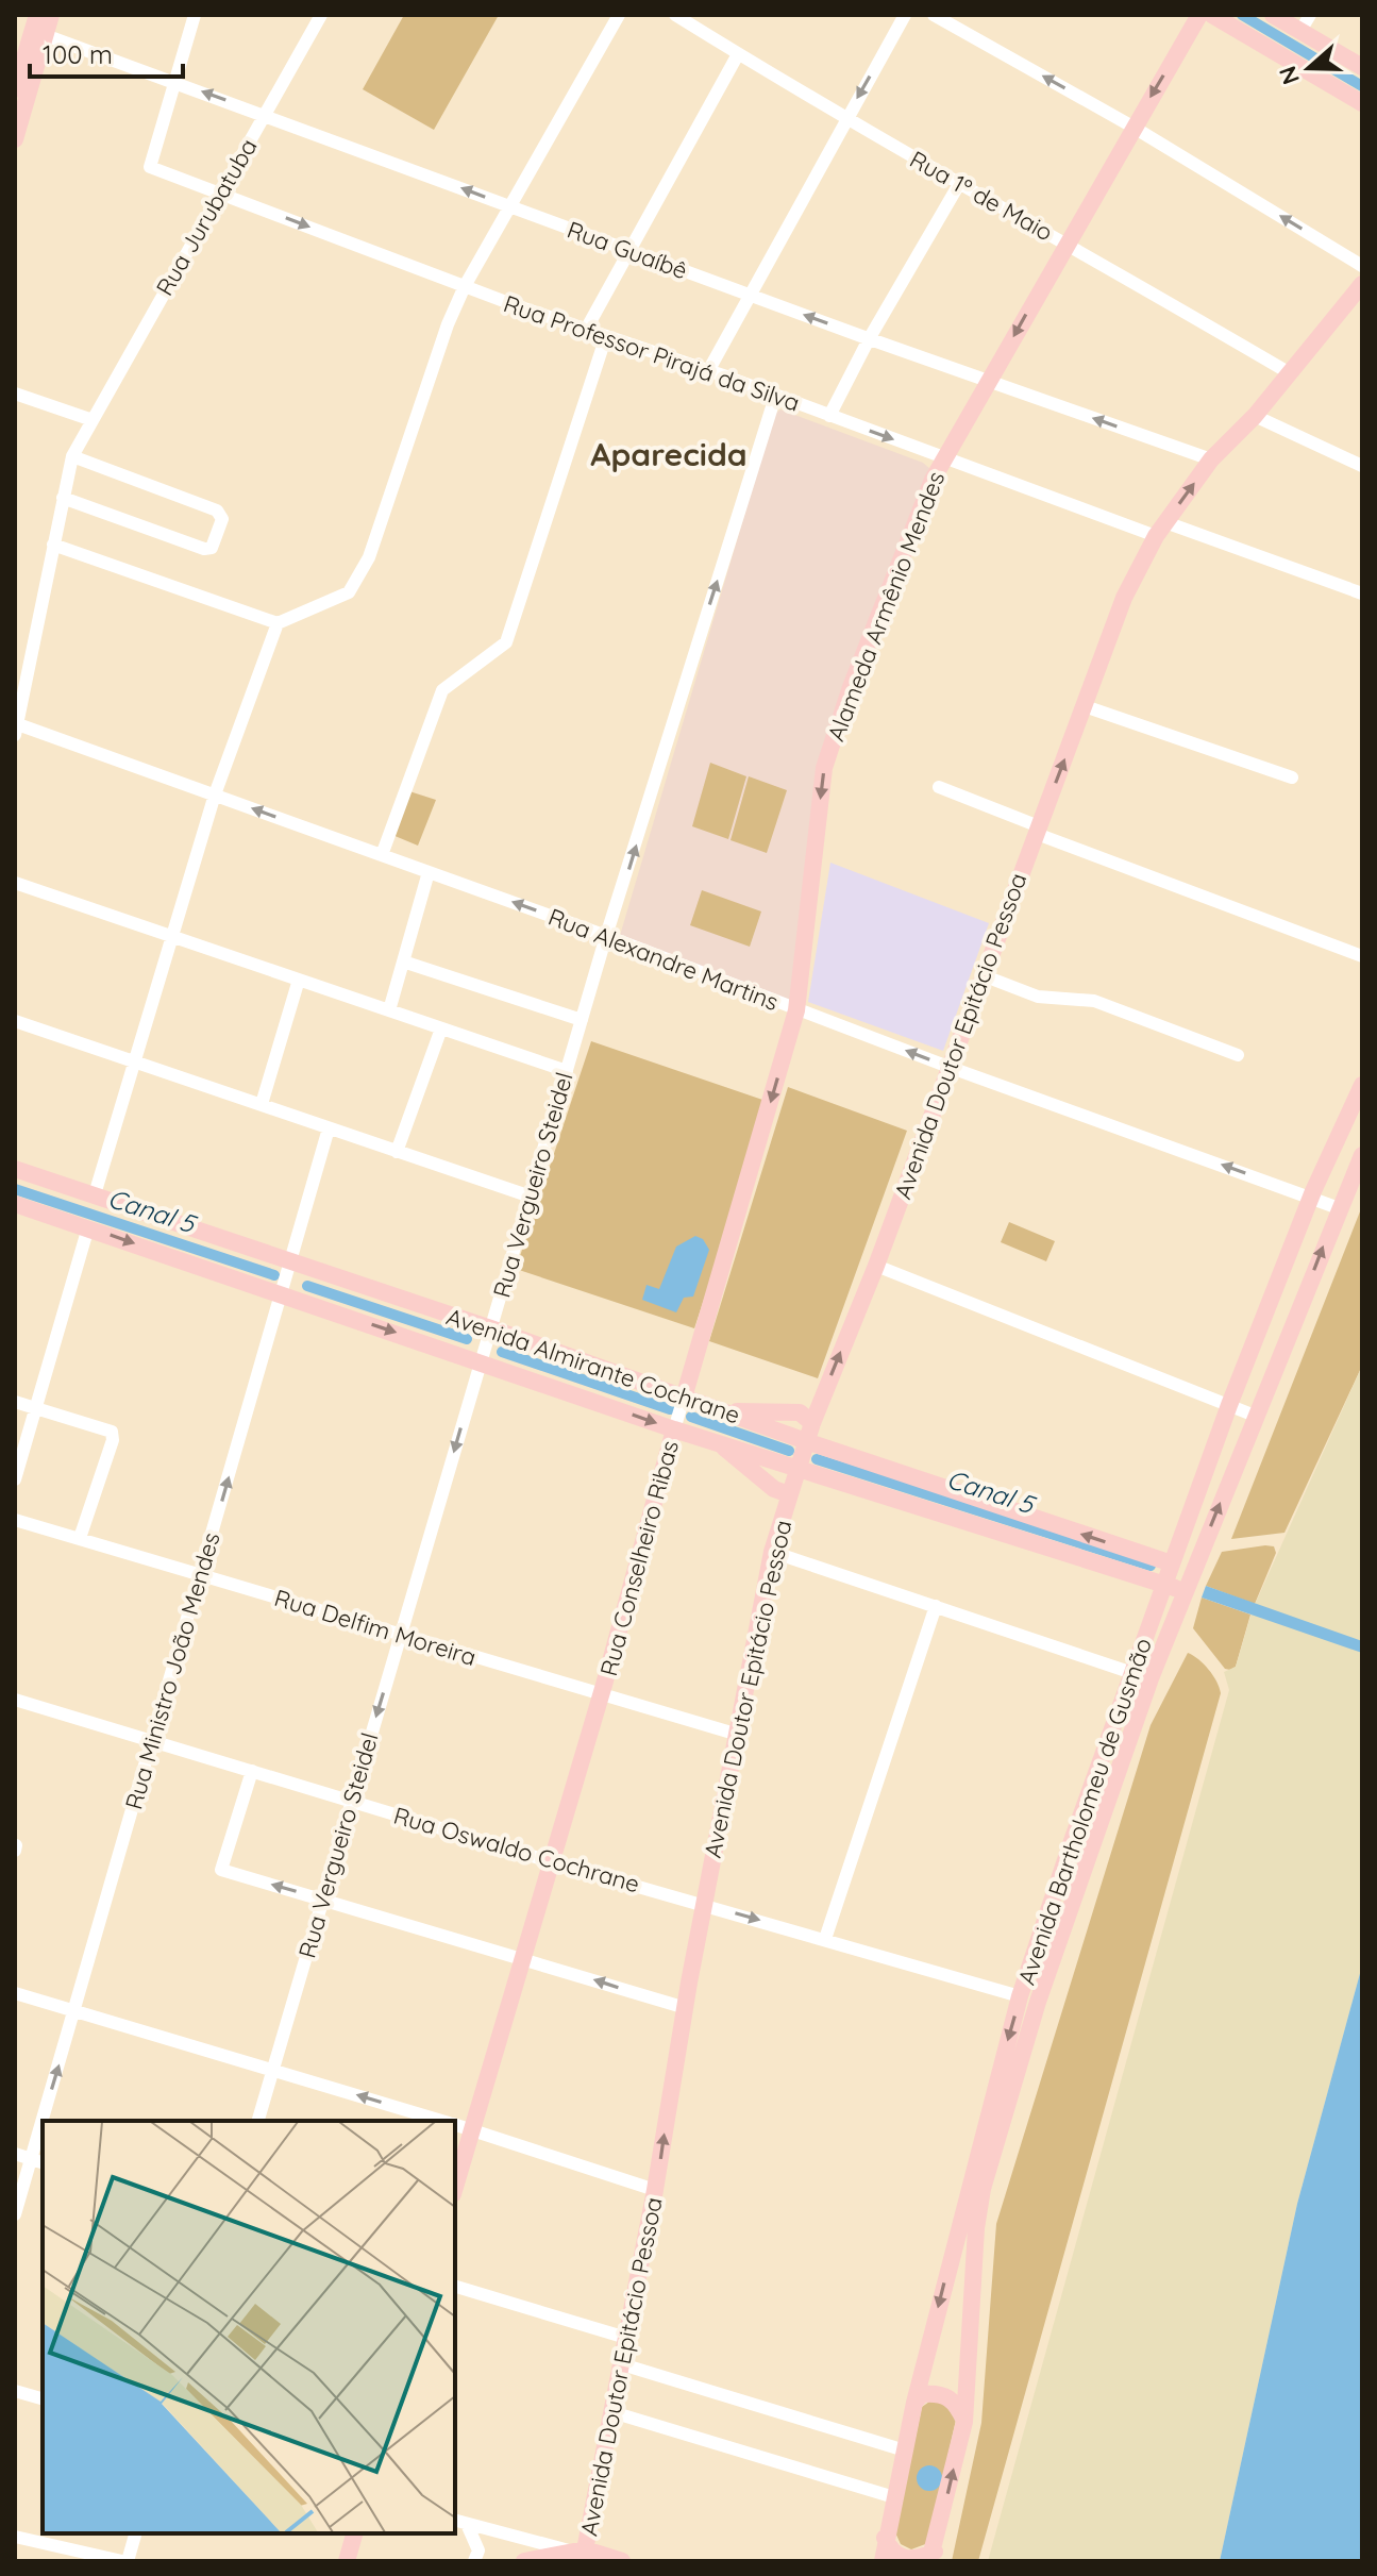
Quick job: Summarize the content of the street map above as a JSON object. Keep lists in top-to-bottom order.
{
  "streets": {
    "main road": [
      "Alameda Armênio Mendes",
      "Avenida Doutor Epitácio Pessoa",
      "Avenida Almirante Cochrane",
      "Rua Conselheiro Ribas",
      "Avenida Bartholomeu de Gusmão"
    ],
    "street": [
      "Rua 1º de Maio",
      "Rua Jurubatuba",
      "Rua Guaíbê",
      "Rua Professor Pirajá da Silva",
      "Rua Alexandre Martins",
      "Rua Vergueiro Steidel",
      "Rua Delfim Moreira",
      "Rua Ministro João Mendes",
      "Rua Oswaldo Cochrane"
    ]
  },
  "crossings": [
    ["Rua 1º de Maio", "Alameda Armênio Mendes"],
    ["Rua 1º de Maio", "Avenida Doutor Epitácio Pessoa"],
    ["Rua Jurubatuba", "Rua Guaíbê"],
    ["Rua Jurubatuba", "Rua Professor Pirajá da Silva"],
    ["Rua Jurubatuba", "Rua Alexandre Martins"],
    ["Rua Guaíbê", "Rua Professor Pirajá da Silva"],
    ["Rua Guaíbê", "Alameda Armênio Mendes"],
    ["Rua Guaíbê", "Avenida Doutor Epitácio Pessoa"],
    ["Rua Professor Pirajá da Silva", "Alameda Armênio Mendes"],
    ["Rua Professor Pirajá da Silva", "Avenida Doutor Epitácio Pessoa"],
    ["Rua Professor Pirajá da Silva", "Rua Vergueiro Steidel"],
    ["Alameda Armênio Mendes", "Rua Alexandre Martins"],
    ["Alameda Armênio Mendes", "Rua Conselheiro Ribas"],
    ["Rua Alexandre Martins", "Avenida Doutor Epitácio Pessoa"],
    ["Rua Alexandre Martins", "Rua Vergueiro Steidel"],
    ["Rua Alexandre Martins", "Rua Conselheiro Ribas"],
    ["Rua Alexandre Martins", "Avenida Bartholomeu de Gusmão"],
    ["Avenida Doutor Epitácio Pessoa", "Avenida Almirante Cochrane"],
    ["Avenida Doutor Epitácio Pessoa", "Rua Delfim Moreira"],
    ["Avenida Doutor Epitácio Pessoa", "Rua Oswaldo Cochrane"],
    ["Rua Vergueiro Steidel", "Avenida Almirante Cochrane"],
    ["Rua Vergueiro Steidel", "Rua Delfim Moreira"],
    ["Rua Vergueiro Steidel", "Rua Oswaldo Cochrane"],
    ["Avenida Almirante Cochrane", "Rua Conselheiro Ribas"],
    ["Avenida Almirante Cochrane", "Rua Ministro João Mendes"],
    ["Avenida Almirante Cochrane", "Avenida Bartholomeu de Gusmão"],
    ["Rua Conselheiro Ribas", "Rua Delfim Moreira"],
    ["Rua Conselheiro Ribas", "Rua Oswaldo Cochrane"],
    ["Rua Delfim Moreira", "Rua Ministro João Mendes"],
    ["Rua Ministro João Mendes", "Rua Oswaldo Cochrane"],
    ["Avenida Bartholomeu de Gusmão", "Rua Oswaldo Cochrane"]
  ],
  "one_way": ["Rua Guaíbê", "Alameda Armênio Mendes", "Rua Ministro João Mendes"],
  "districts": ["Aparecida"],
  "water": ["Canal 5"],
  "scale_bar": "100 m",
  "north": "left"
}
